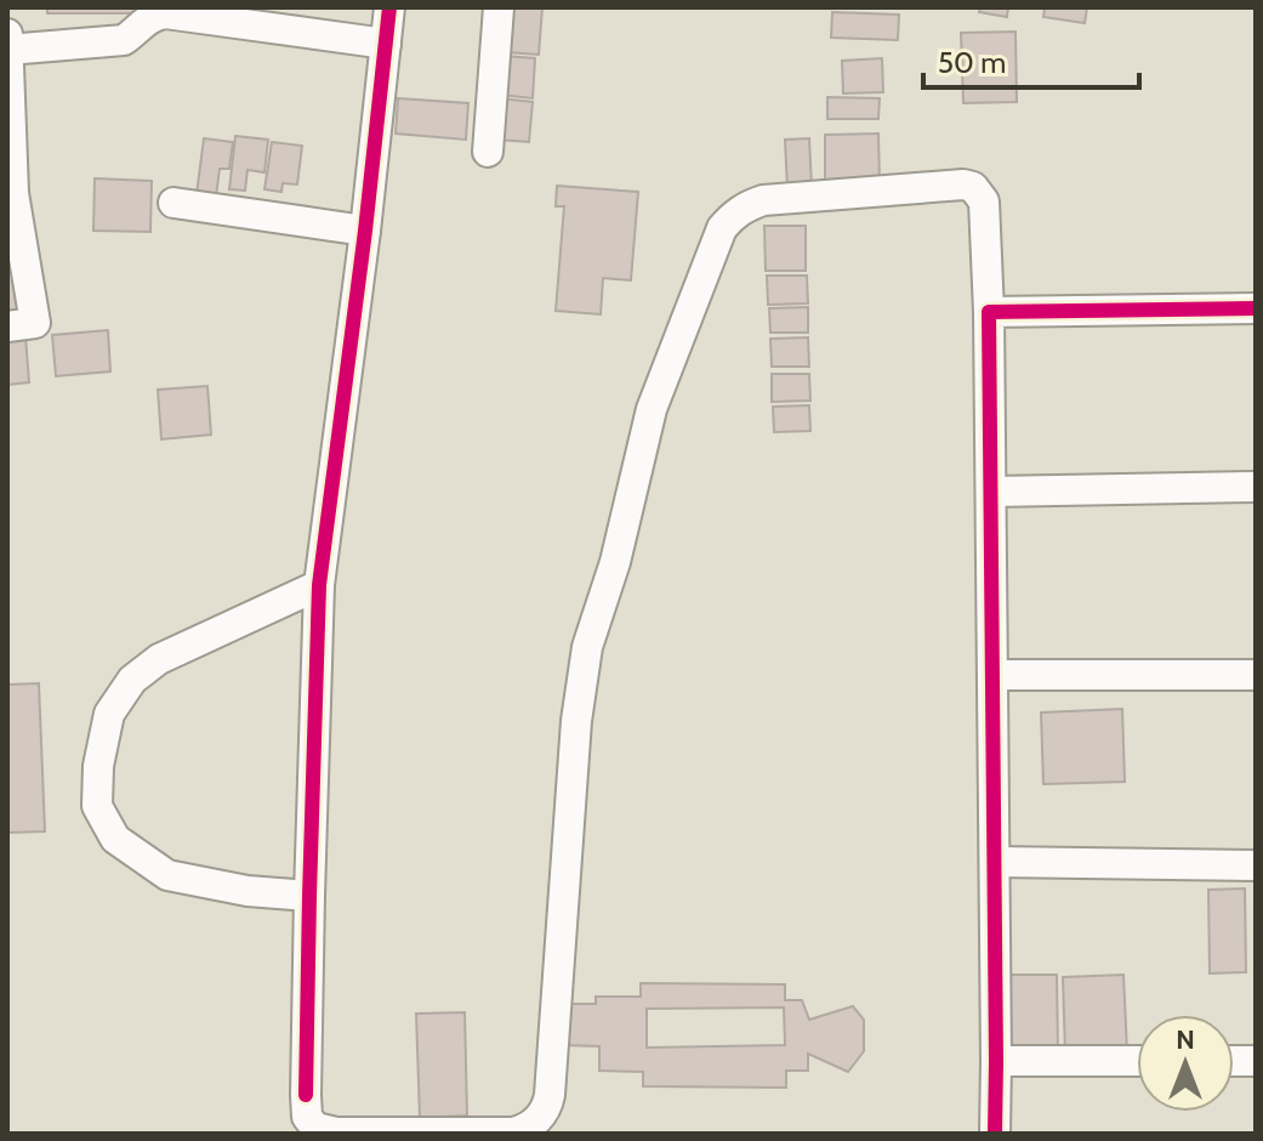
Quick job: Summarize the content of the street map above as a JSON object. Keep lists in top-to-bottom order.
{
  "scale_bar": "50 m",
  "north": "top"
}
